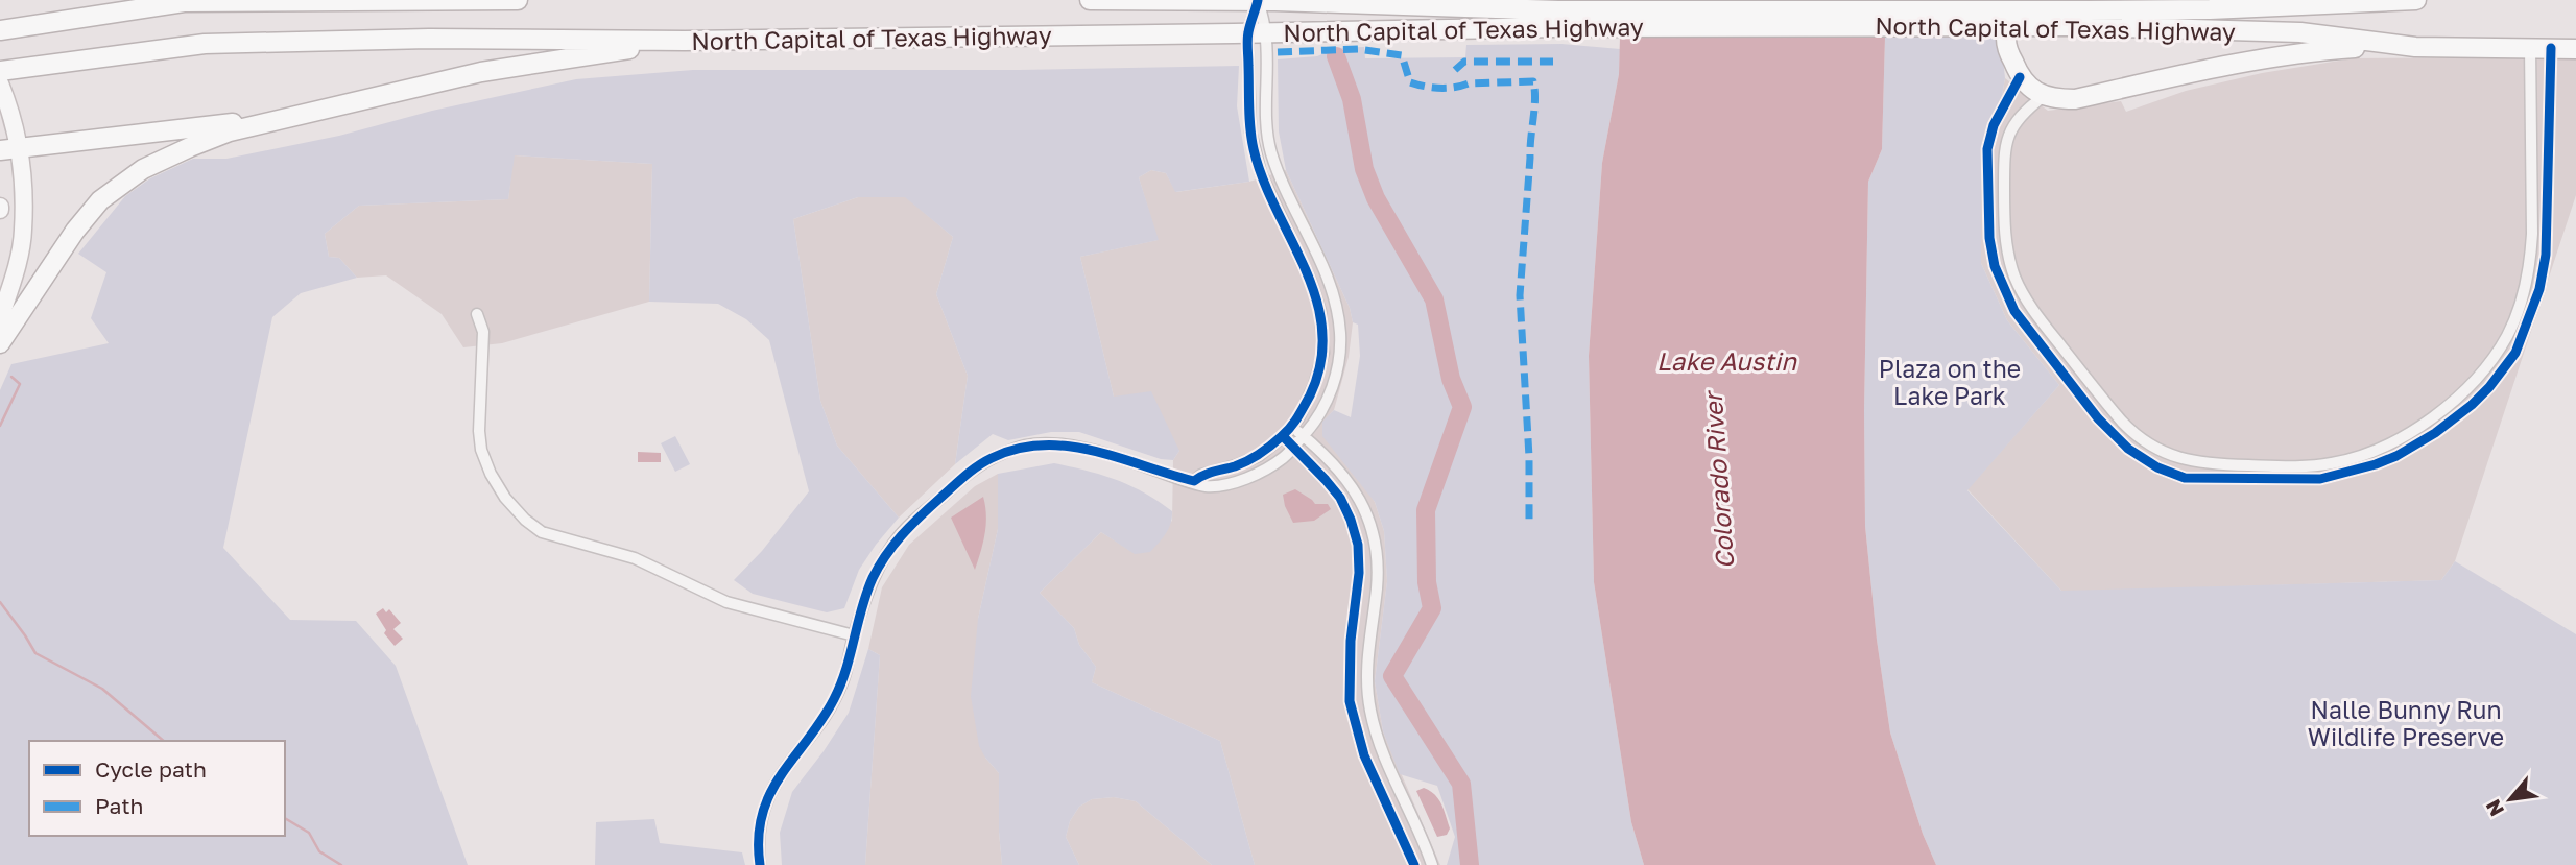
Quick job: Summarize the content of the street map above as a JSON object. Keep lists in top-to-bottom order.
{
  "streets": {
    "highway": ["North Capital of Texas Highway"]
  },
  "water": ["Lake Austin", "Colorado River"],
  "parks": ["Plaza on the Lake Park", "Nalle Bunny Run Wildlife Preserve"],
  "legend": ["Cycle path", "Path"],
  "north": "bottom left"
}
